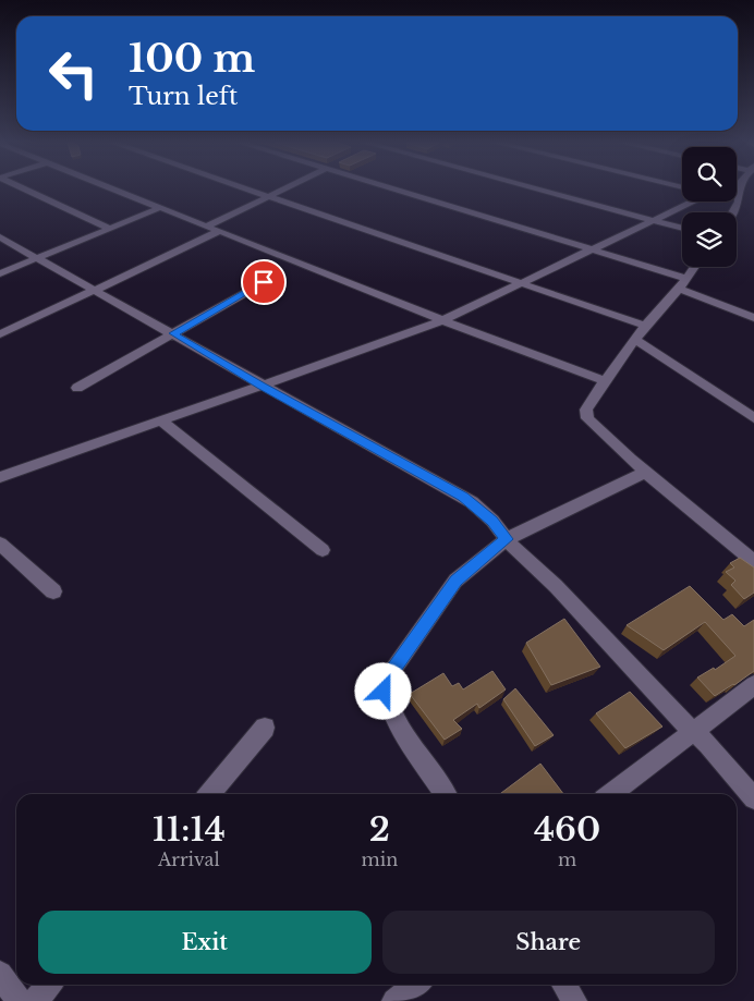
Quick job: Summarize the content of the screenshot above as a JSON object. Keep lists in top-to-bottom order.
{
  "page": {
    "turn": ["100 m", "Turn left"],
    "eta": [
      "11:14",
      "Arrival",
      "2",
      "min",
      "460",
      "m"
    ],
    "buttons": ["Exit", "Share"]
  }
}
